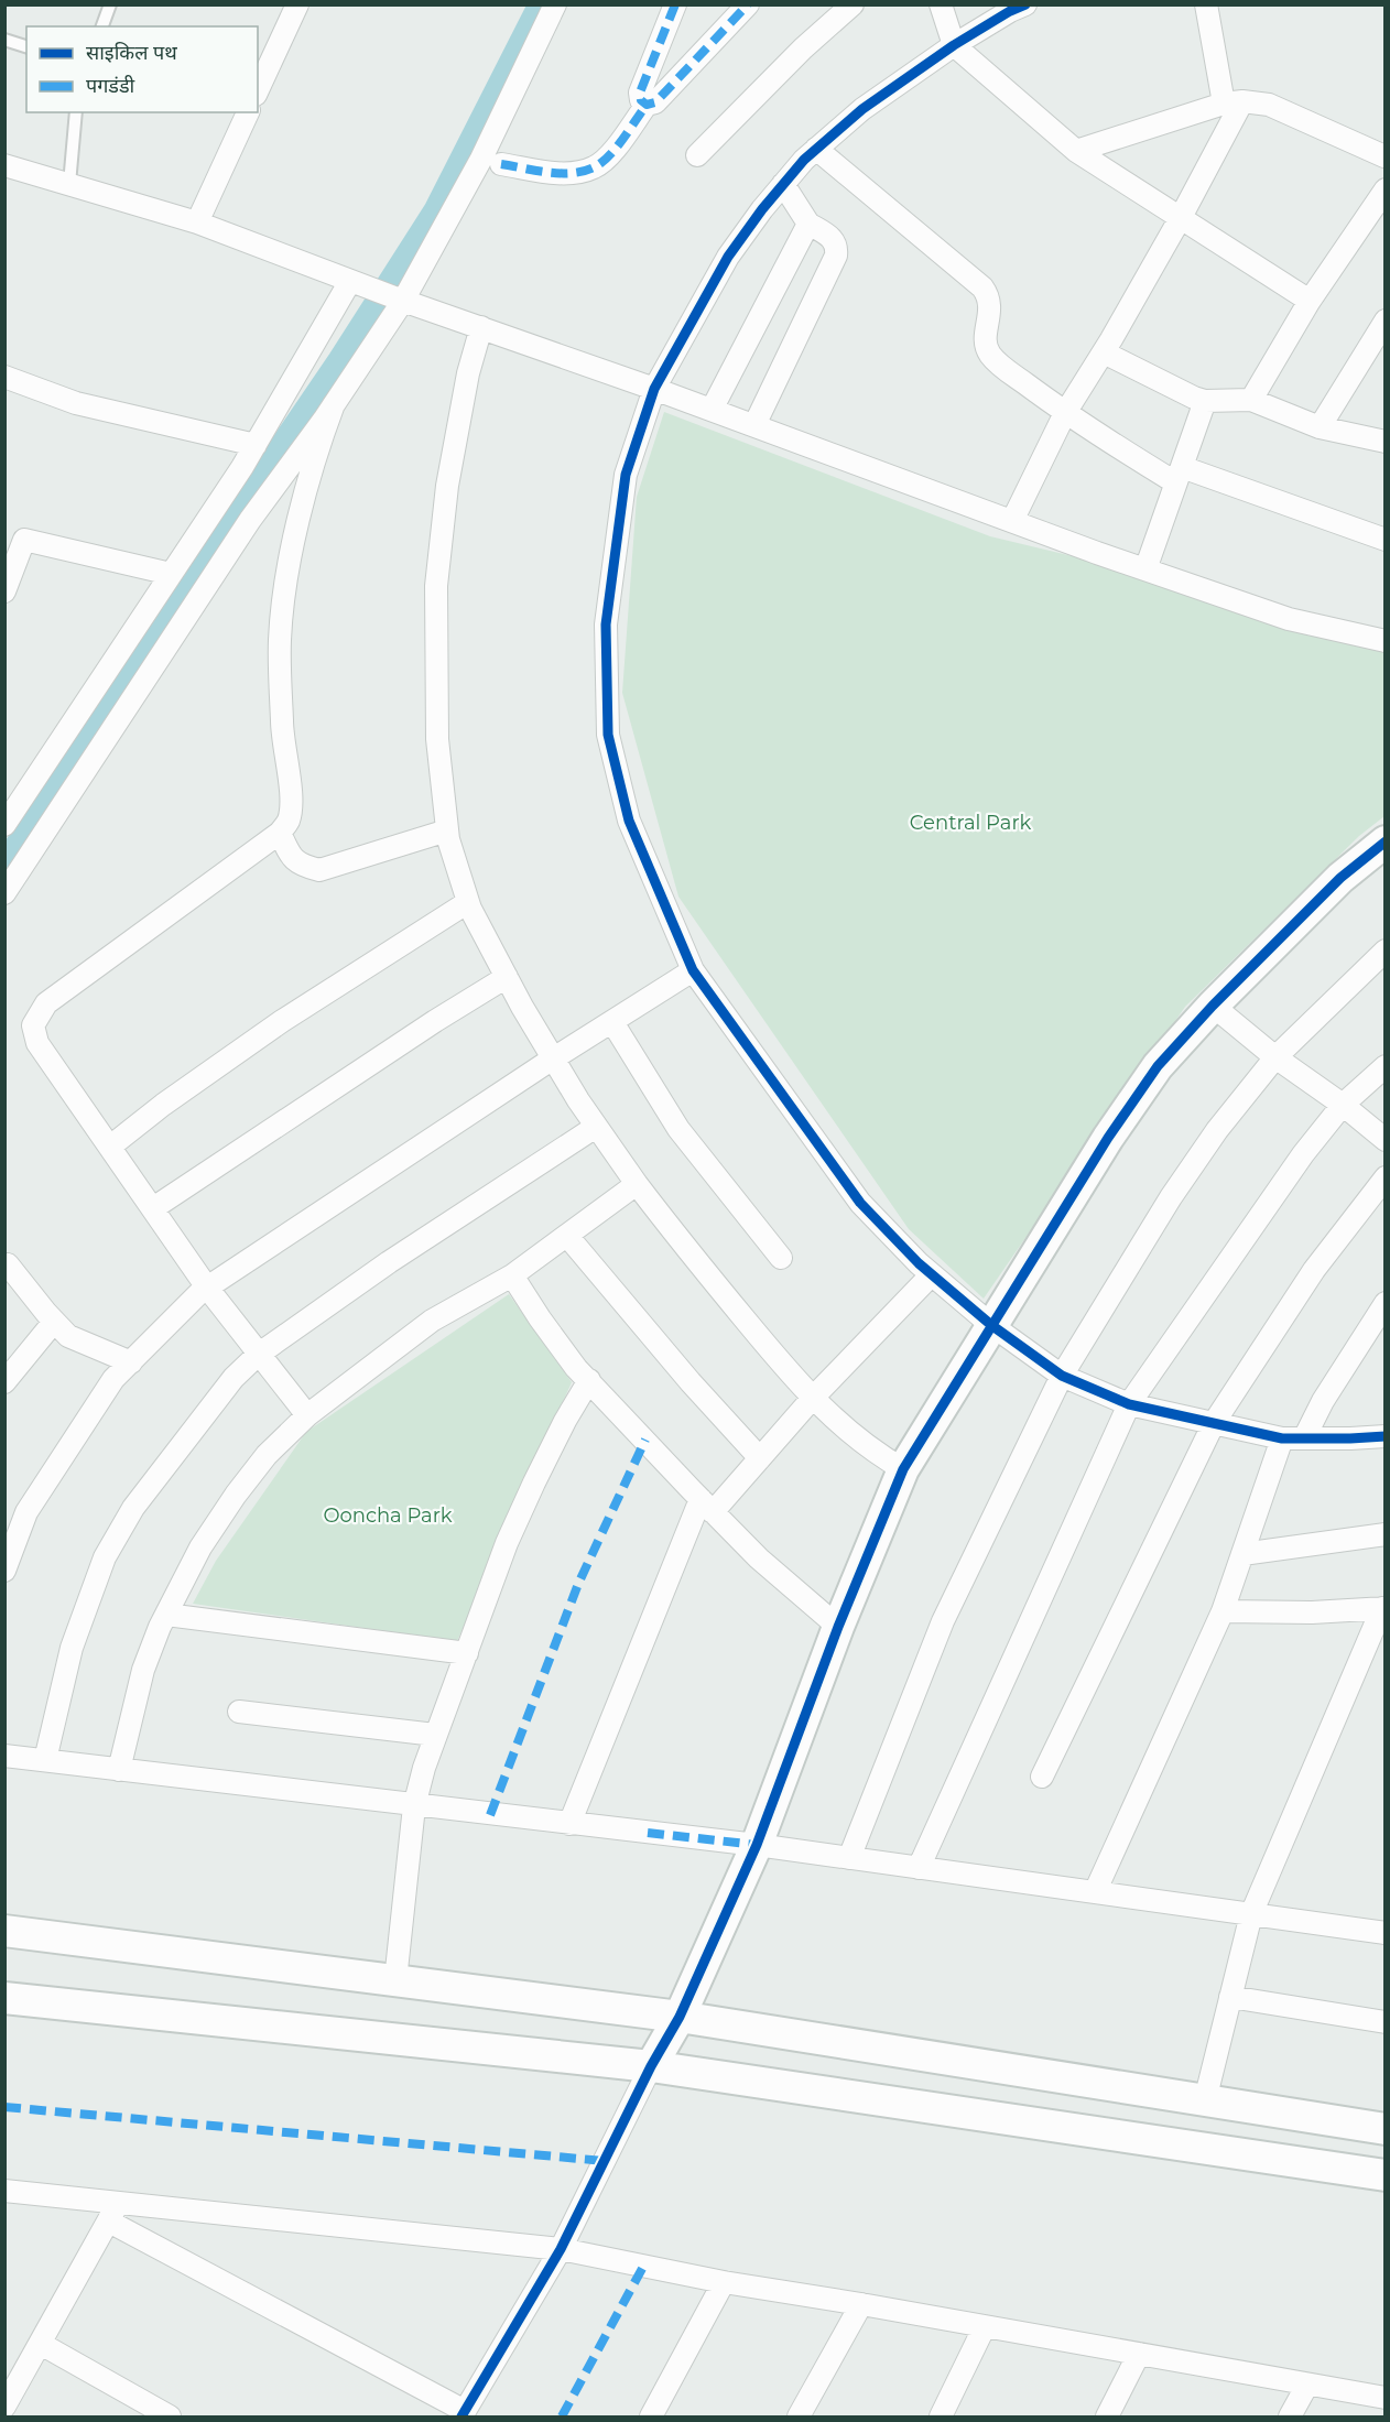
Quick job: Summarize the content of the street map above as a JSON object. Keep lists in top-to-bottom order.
{
  "parks": ["Central Park", "Ooncha Park"],
  "legend": ["साइकिल पथ", "पगडंडी"]
}
